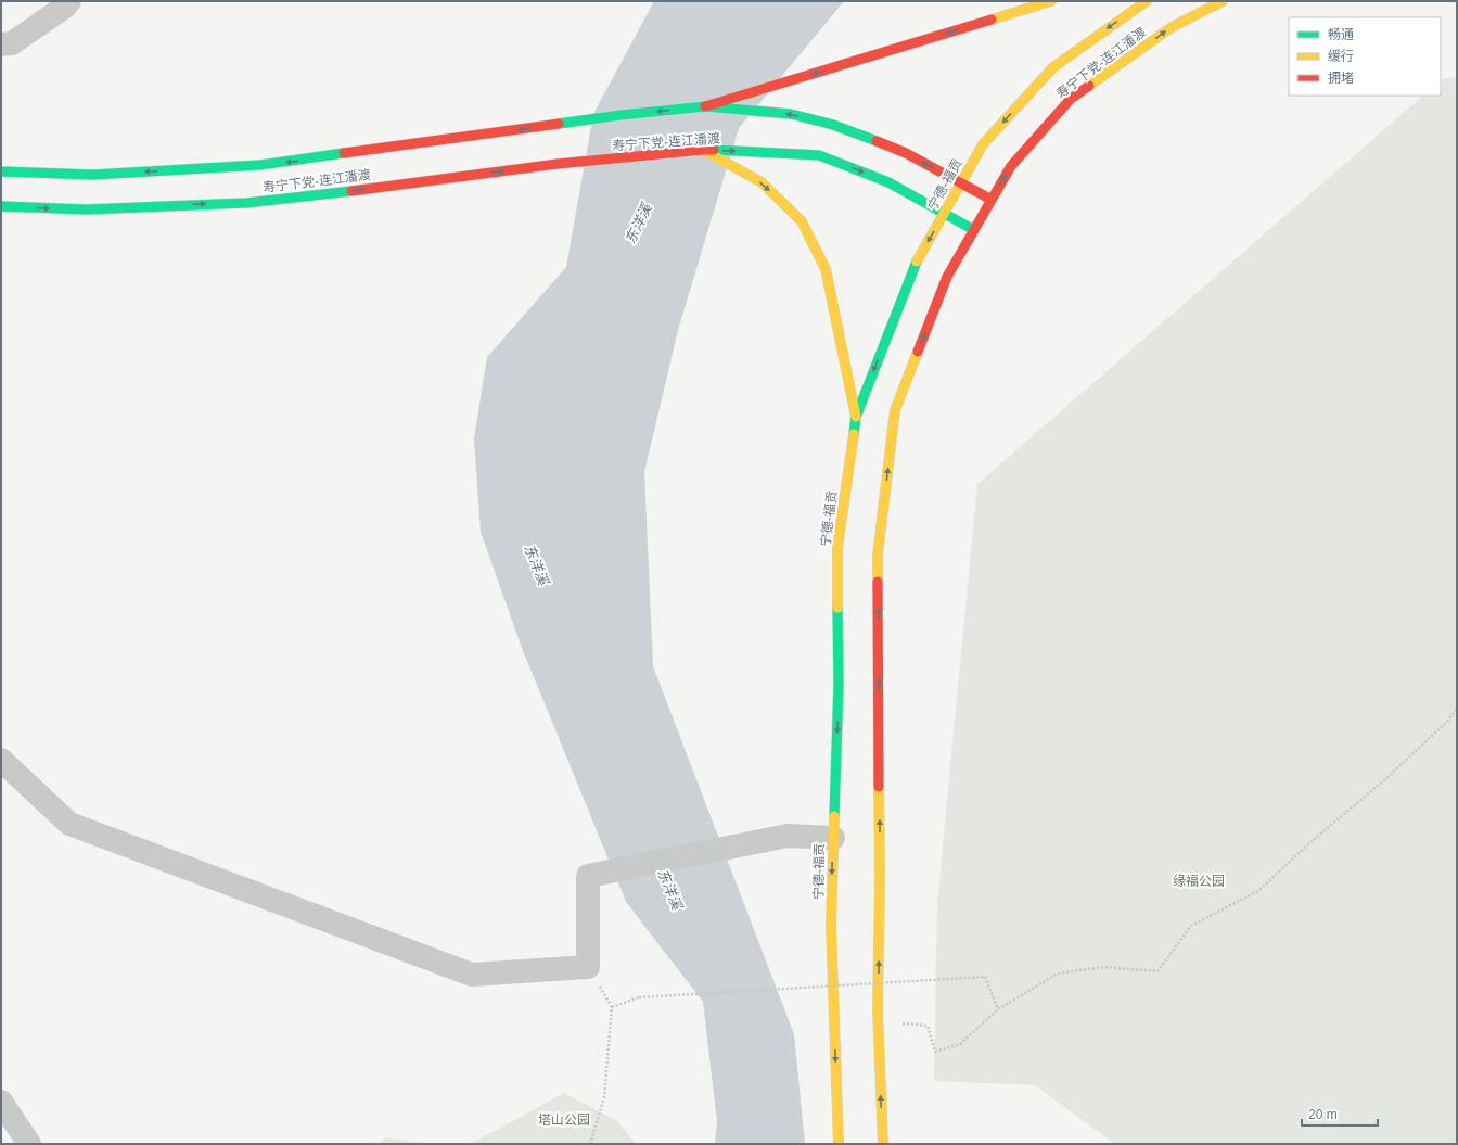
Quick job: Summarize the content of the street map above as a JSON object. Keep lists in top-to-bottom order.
{
  "streets": {
    "main road": ["寿宁下党-连江潘渡", "宁德-福贡"]
  },
  "crossings": [
    ["寿宁下党-连江潘渡", "宁德-福贡"]
  ],
  "water": ["东洋溪"],
  "parks": ["缘福公园", "塔山公园"],
  "legend": ["畅通", "缓行", "拥堵"],
  "scale_bar": "20 m"
}
